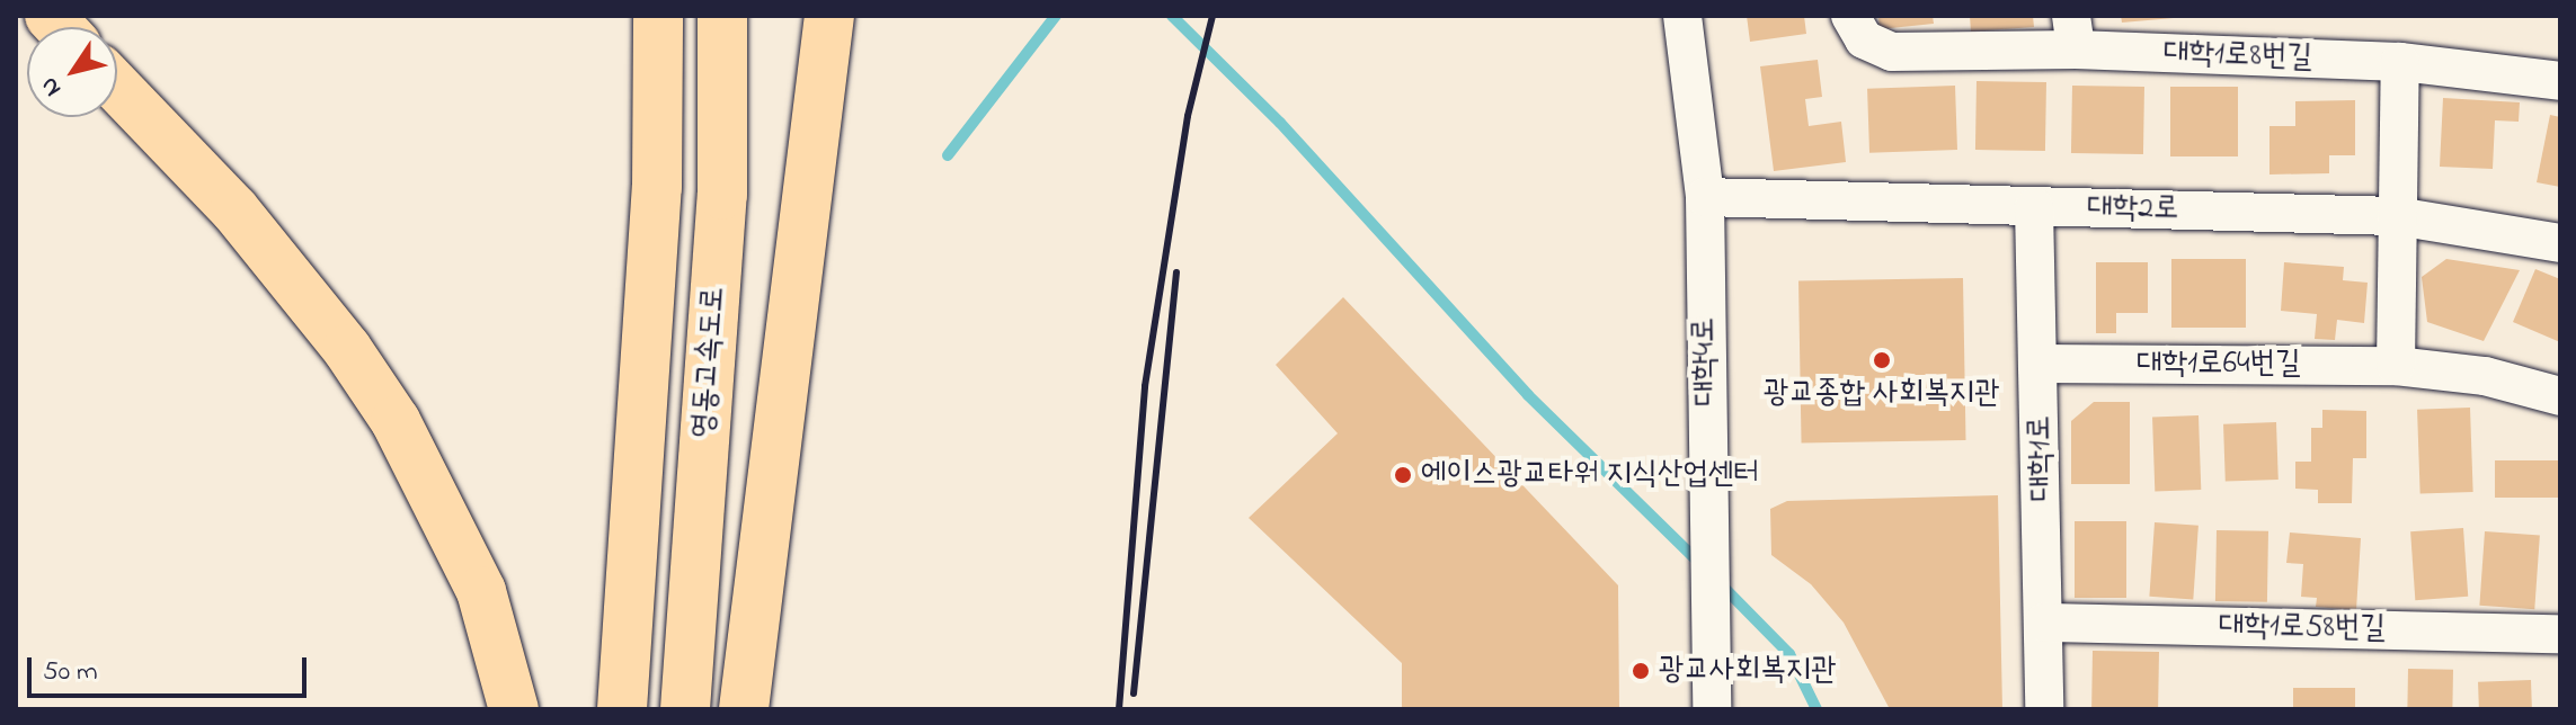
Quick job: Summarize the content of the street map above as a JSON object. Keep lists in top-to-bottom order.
{
  "streets": {
    "highway": ["영동고속도로"],
    "street": [
      "대학1로8번길",
      "대학2로",
      "대학4로",
      "대학1로64번길",
      "대학1로",
      "대학1로58번길"
    ]
  },
  "crossings": [
    ["대학2로", "대학4로"],
    ["대학2로", "대학1로"],
    ["대학1로64번길", "대학1로"],
    ["대학1로", "대학1로58번길"]
  ],
  "places": ["광교종합 사회복지관", "에이스광교타워 지식산업센터", "광교사회복지관"],
  "scale_bar": "50 m",
  "north": "bottom left"
}
